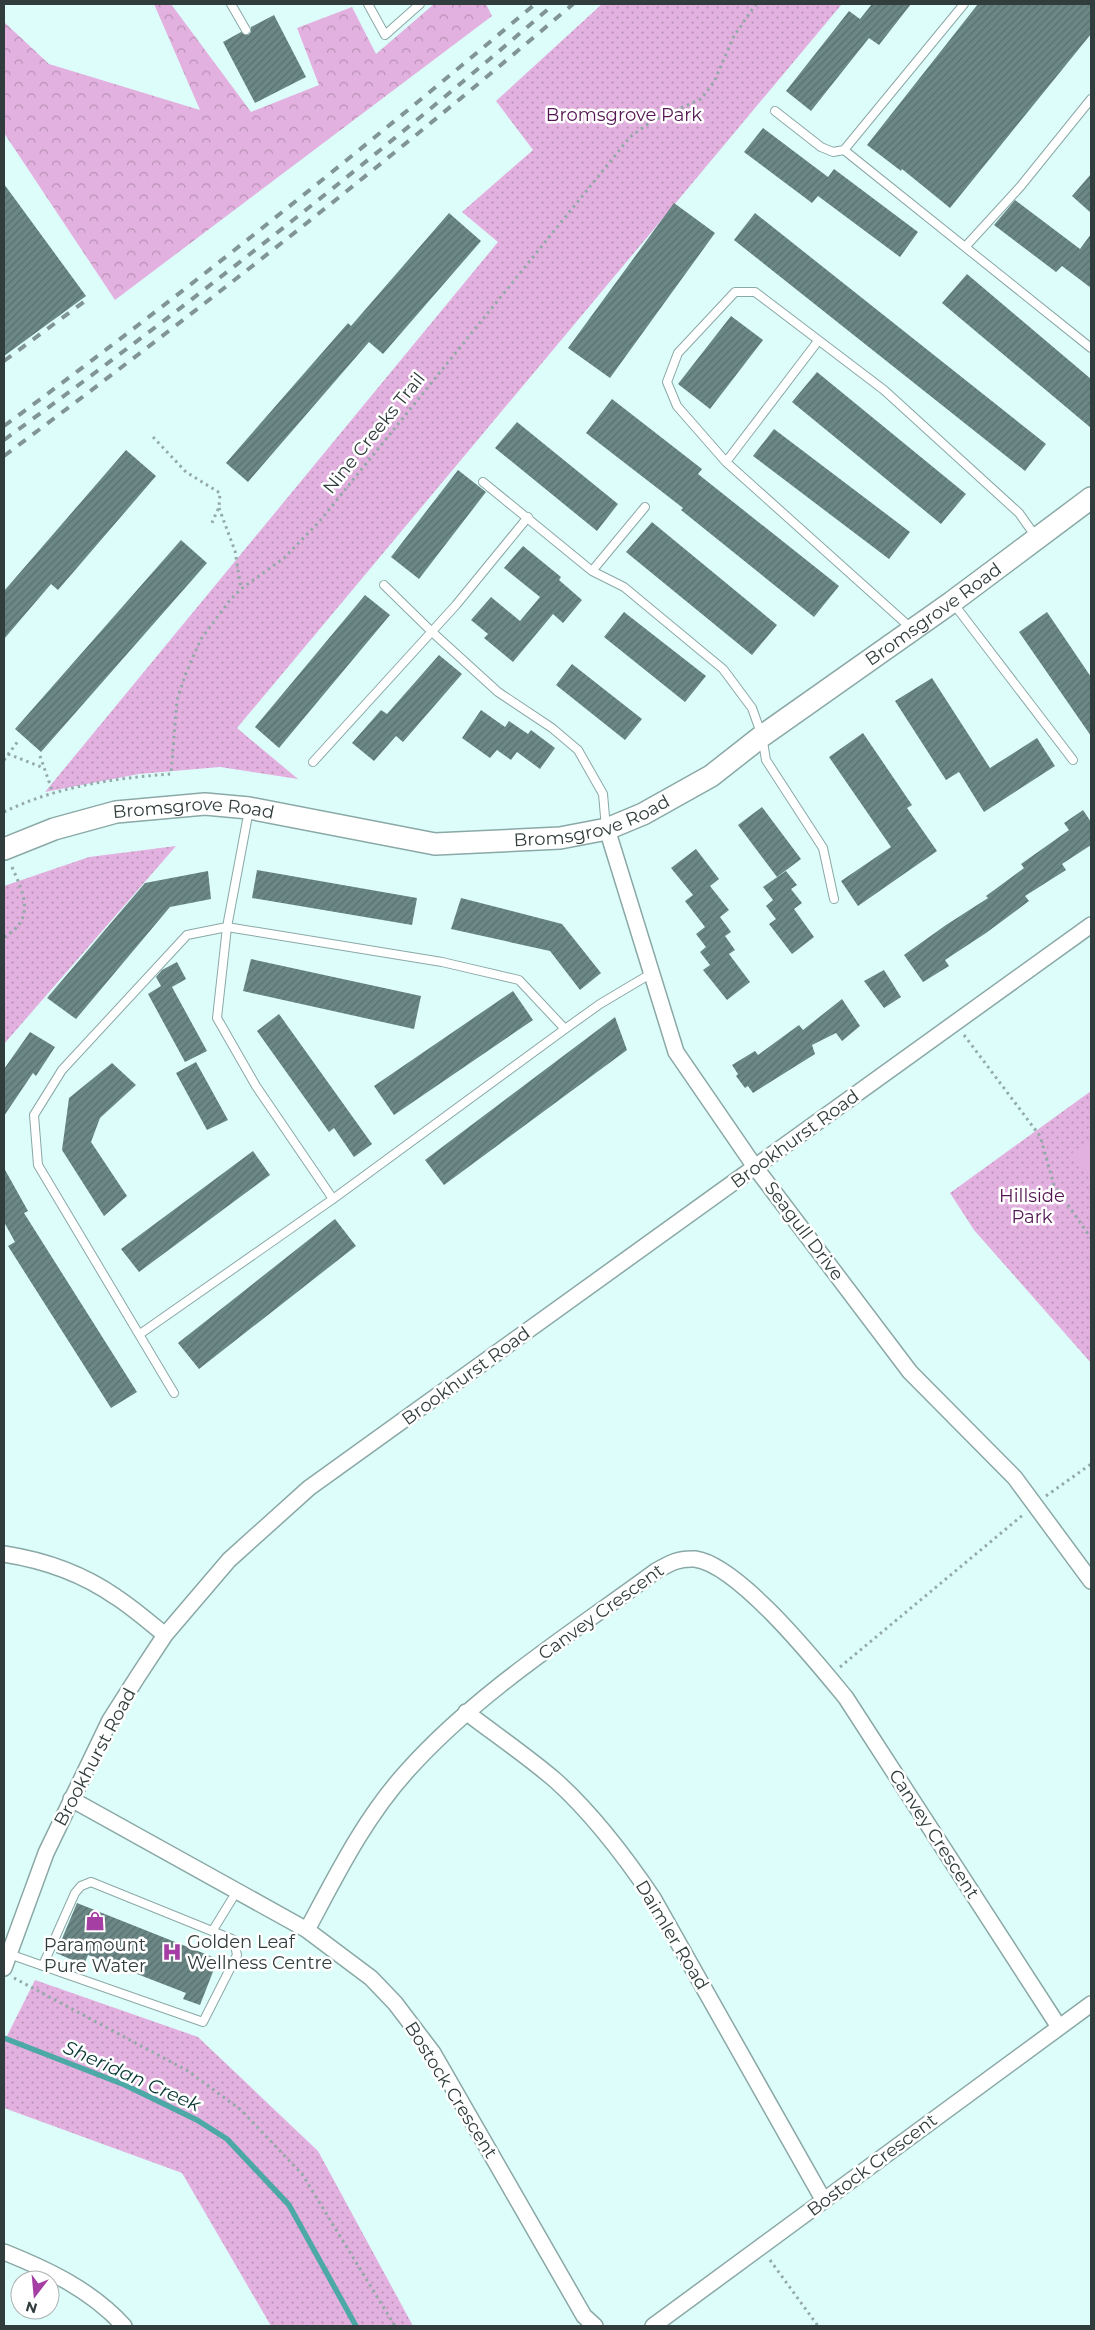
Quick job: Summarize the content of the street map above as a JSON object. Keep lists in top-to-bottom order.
{
  "streets": {
    "street": [
      "Bromsgrove Road",
      "Brookhurst Road",
      "Seagull Drive",
      "Canvey Crescent",
      "Daimler Road",
      "Bostock Crescent"
    ],
    "path": ["Nine Creeks Trail"]
  },
  "crossings": [
    ["Bromsgrove Road", "Seagull Drive"],
    ["Brookhurst Road", "Seagull Drive"],
    ["Brookhurst Road", "Bostock Crescent"],
    ["Canvey Crescent", "Daimler Road"],
    ["Canvey Crescent", "Bostock Crescent"],
    ["Daimler Road", "Bostock Crescent"]
  ],
  "water": ["Sheridan Creek"],
  "parks": ["Bromsgrove Park", "Hillside Park"],
  "places": {
    "shop": ["Paramount Pure Water"],
    "hospital": ["Golden Leaf Wellness Centre"]
  },
  "north": "bottom"
}
